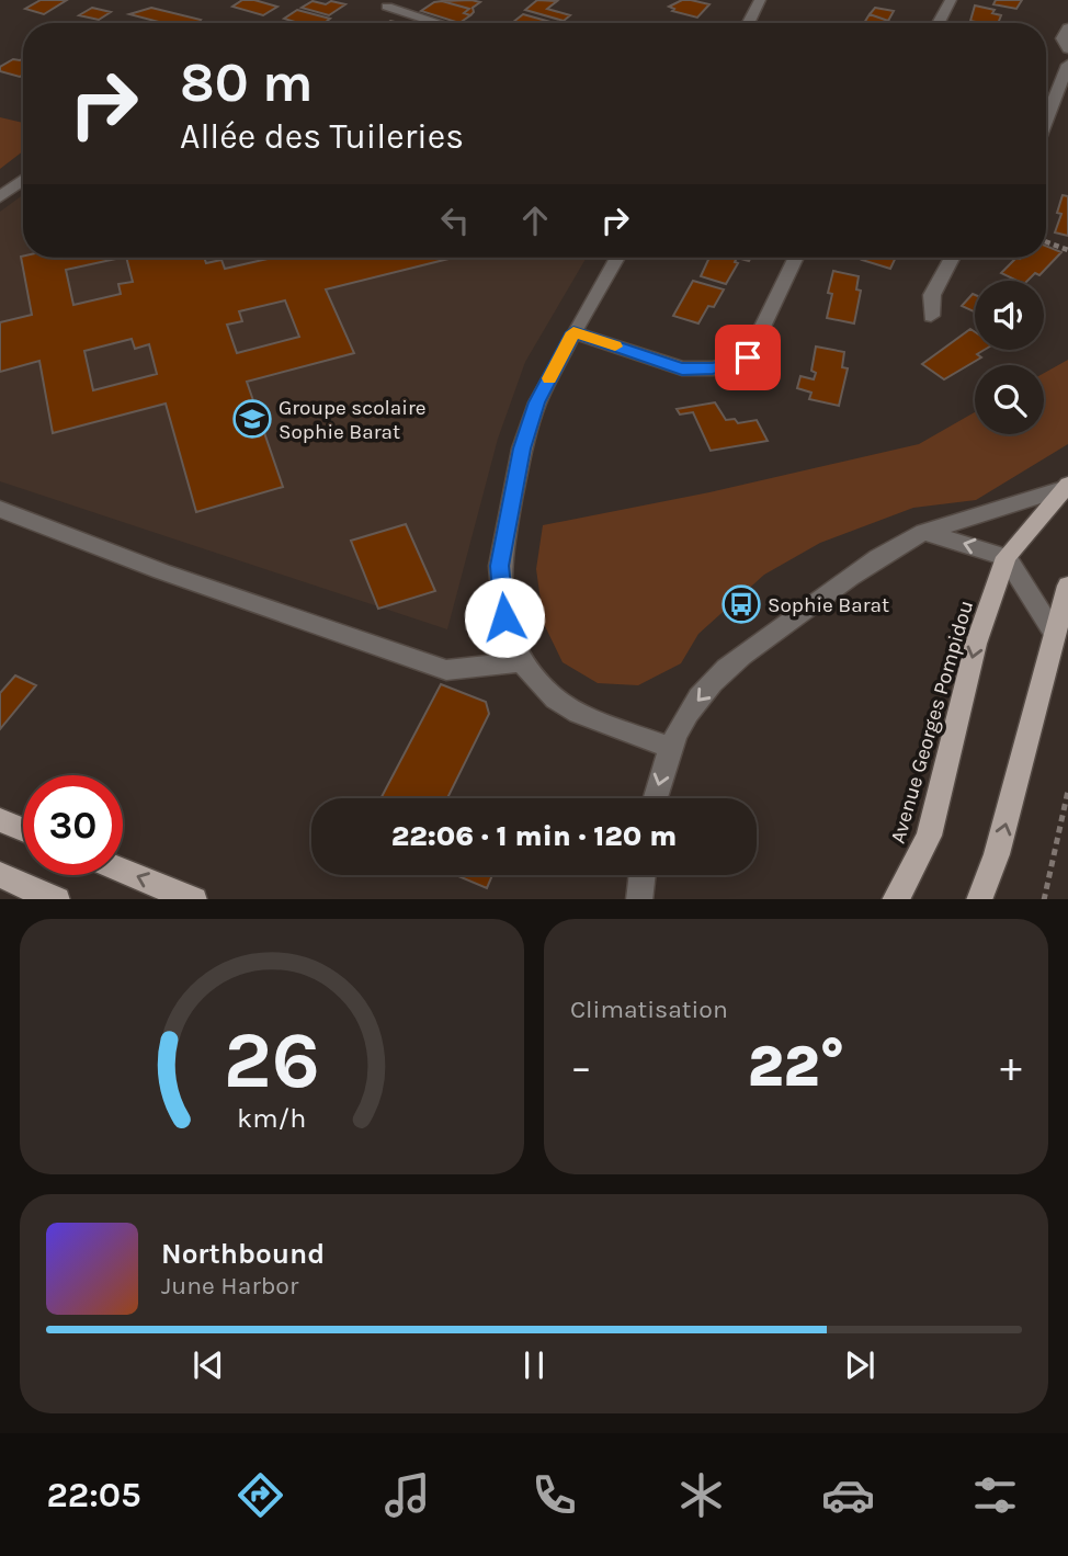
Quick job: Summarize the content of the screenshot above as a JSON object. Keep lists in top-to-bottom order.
{
  "streets": {
    "main road": ["Avenue Georges Pompidou"]
  },
  "places": {
    "school or university": ["Groupe scolaire Sophie Barat"],
    "bus stop": ["Sophie Barat"]
  },
  "page": {
    "turn": ["80 m", "Allée des Tuileries"],
    "limit": "30",
    "trip": "22:06 · 1 min · 120 m",
    "tile": "Climatisation",
    "heat": ["−", "22°", "+"],
    "song": ["Northbound", "June Harbor"],
    "tabs": "22:05",
    "gauge": ["26", "km/h"]
  }
}
